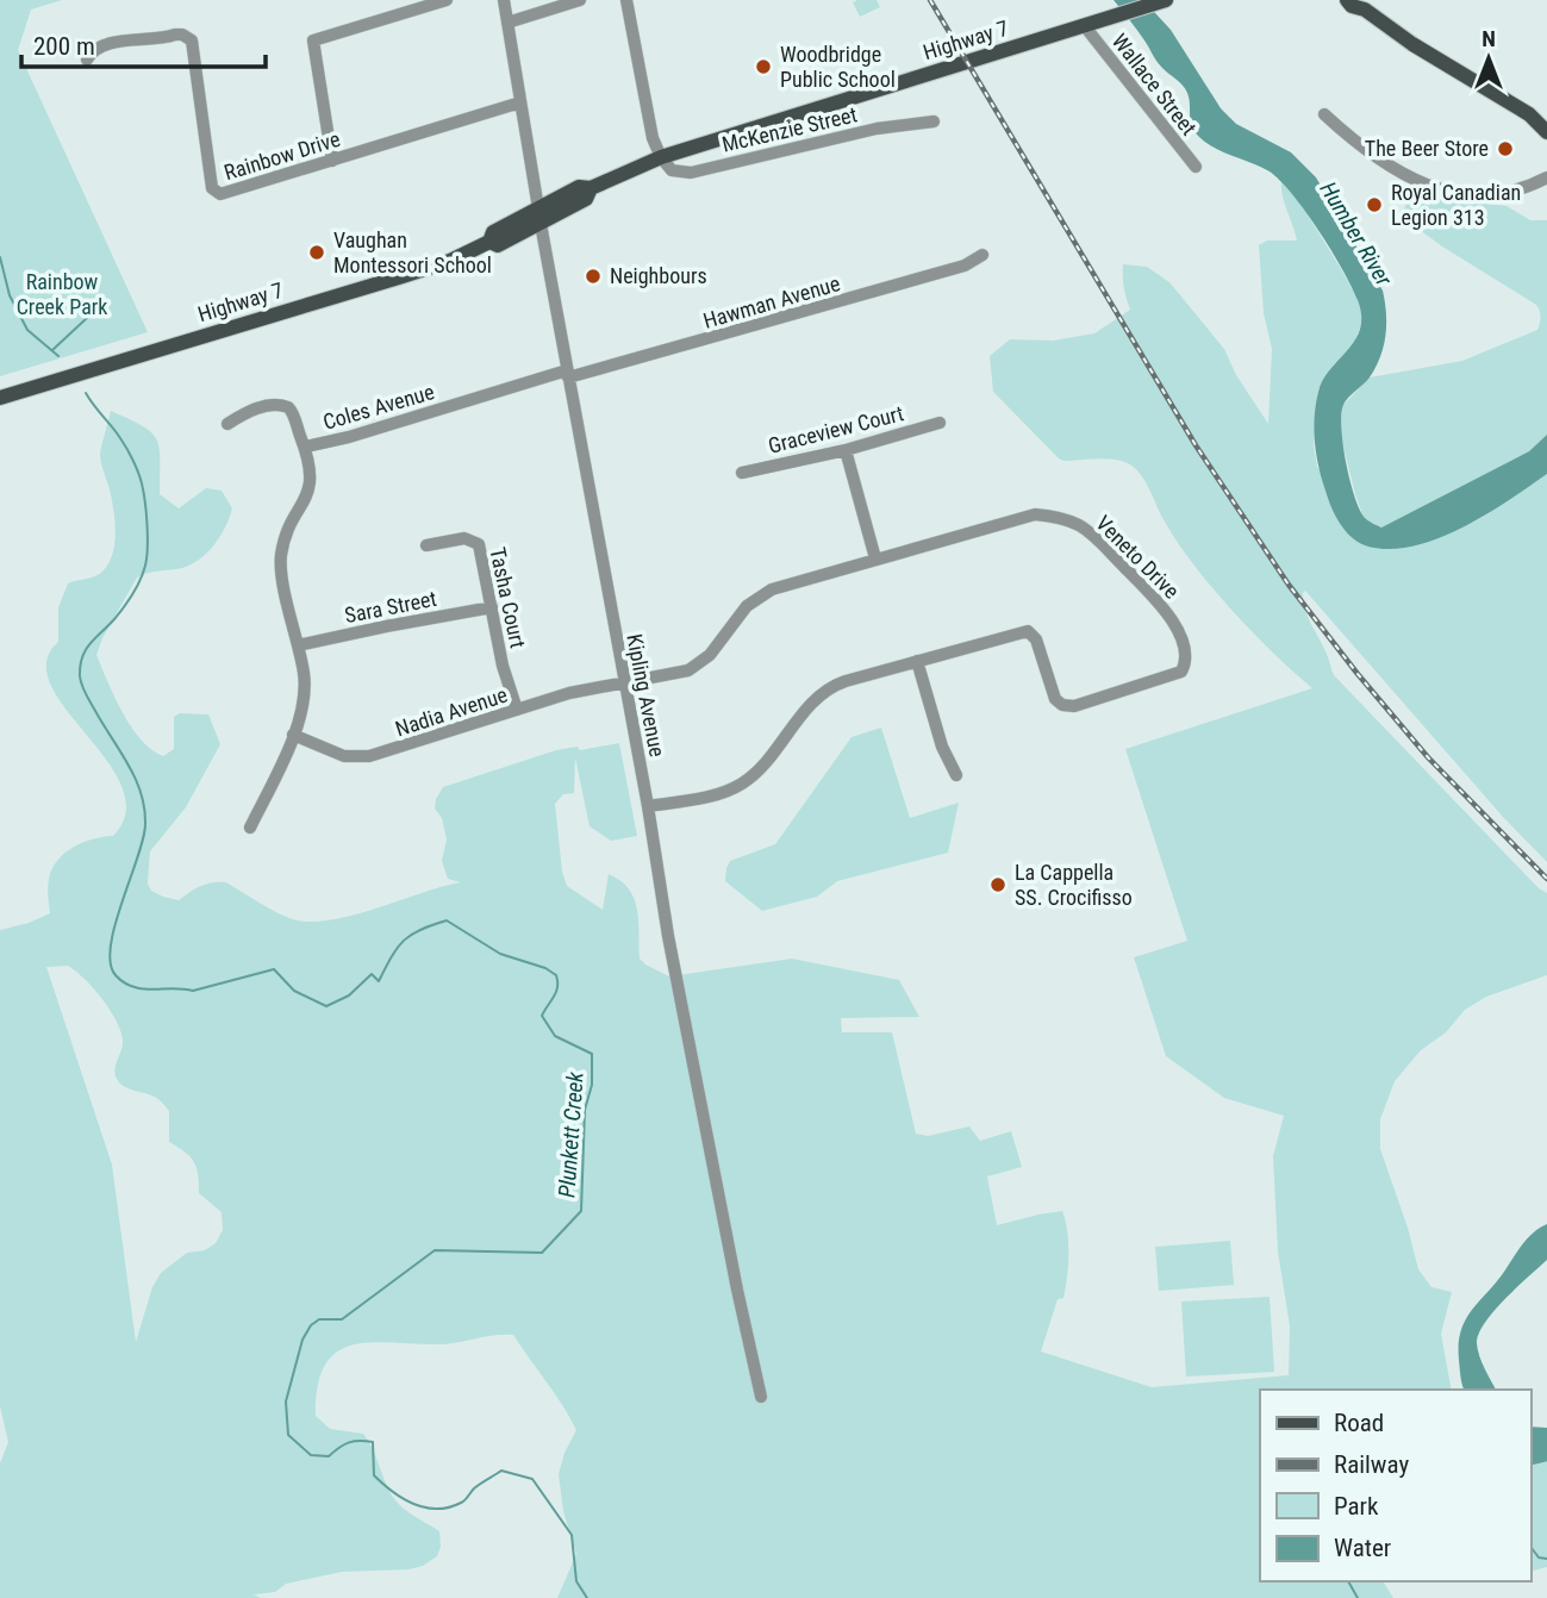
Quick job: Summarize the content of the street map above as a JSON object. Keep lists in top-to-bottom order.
{
  "streets": {
    "main road": ["Highway 7"],
    "street": [
      "Wallace Street",
      "McKenzie Street",
      "Rainbow Drive",
      "Hawman Avenue",
      "Coles Avenue",
      "Graceview Court",
      "Veneto Drive",
      "Tasha Court",
      "Sara Street",
      "Kipling Avenue",
      "Nadia Avenue"
    ]
  },
  "crossings": [
    ["Highway 7", "Wallace Street"],
    ["Highway 7", "McKenzie Street"],
    ["Highway 7", "Kipling Avenue"],
    ["Rainbow Drive", "Kipling Avenue"],
    ["Hawman Avenue", "Coles Avenue"],
    ["Hawman Avenue", "Kipling Avenue"],
    ["Coles Avenue", "Kipling Avenue"],
    ["Veneto Drive", "Kipling Avenue"],
    ["Veneto Drive", "Nadia Avenue"],
    ["Tasha Court", "Sara Street"],
    ["Tasha Court", "Nadia Avenue"],
    ["Kipling Avenue", "Nadia Avenue"]
  ],
  "water": ["Humber River", "Plunkett Creek"],
  "parks": ["Rainbow Creek Park"],
  "places": [
    "Woodbridge Public School",
    "The Beer Store",
    "Royal Canadian Legion 313",
    "Vaughan Montessori School",
    "Neighbours",
    "La Cappella SS. Crocifisso"
  ],
  "legend": [
    "Road",
    "Railway",
    "Park",
    "Water"
  ],
  "scale_bar": "200 m",
  "north": "top"
}
